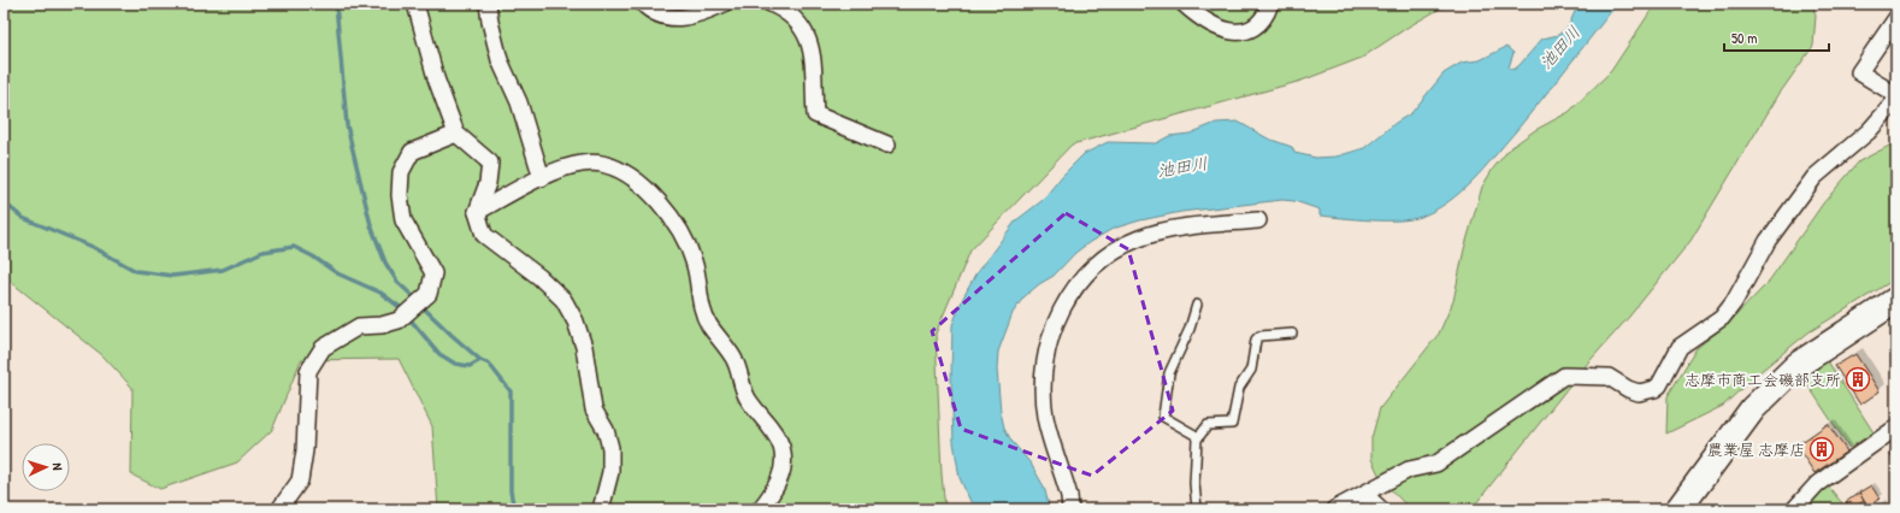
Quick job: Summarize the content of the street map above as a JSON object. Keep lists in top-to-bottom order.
{
  "water": ["池田川"],
  "places": {
    "building": ["志摩市商工会磯部支所", "農業屋 志摩店"]
  },
  "scale_bar": "50 m",
  "north": "right"
}
